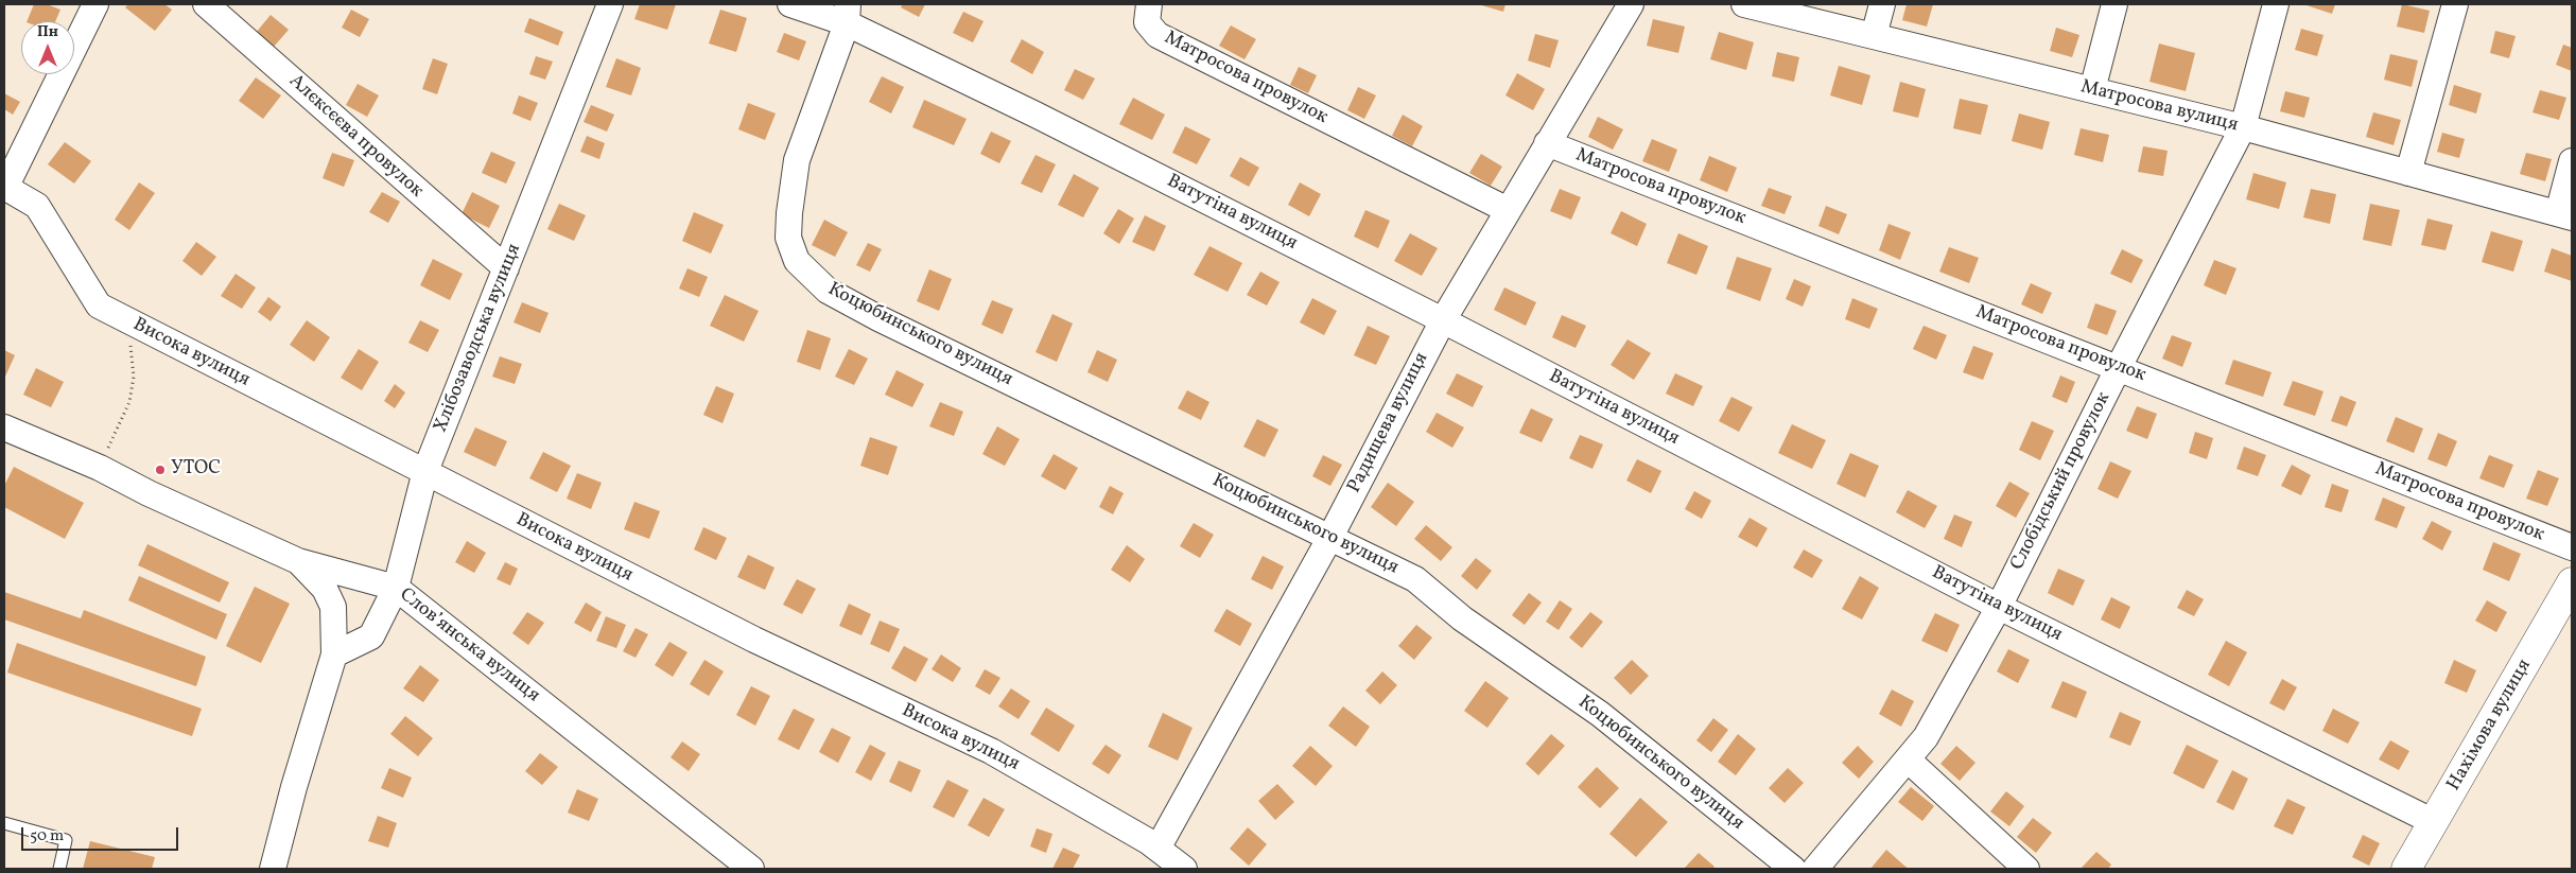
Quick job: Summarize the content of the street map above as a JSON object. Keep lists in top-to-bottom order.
{
  "streets": {
    "street": [
      "Матросова провулок",
      "Матросова вулиця",
      "Алєксєєва провулок",
      "Ватутіна вулиця",
      "Коцюбинського вулиця",
      "Хлібозаводська вулиця",
      "Висока вулиця",
      "Радищева вулиця",
      "Слобідський провулок",
      "Слов’янська вулиця",
      "Нахімова вулиця"
    ]
  },
  "crossings": [
    ["Матросова провулок", "Радищева вулиця"],
    ["Матросова провулок", "Слобідський провулок"],
    ["Матросова вулиця", "Слобідський провулок"],
    ["Алєксєєва провулок", "Хлібозаводська вулиця"],
    ["Ватутіна вулиця", "Коцюбинського вулиця"],
    ["Ватутіна вулиця", "Радищева вулиця"],
    ["Ватутіна вулиця", "Слобідський провулок"],
    ["Ватутіна вулиця", "Нахімова вулиця"],
    ["Коцюбинського вулиця", "Радищева вулиця"],
    ["Хлібозаводська вулиця", "Висока вулиця"],
    ["Хлібозаводська вулиця", "Слов’янська вулиця"],
    ["Висока вулиця", "Радищева вулиця"]
  ],
  "places": ["УТОС"],
  "scale_bar": "50 m",
  "north": "top"
}
